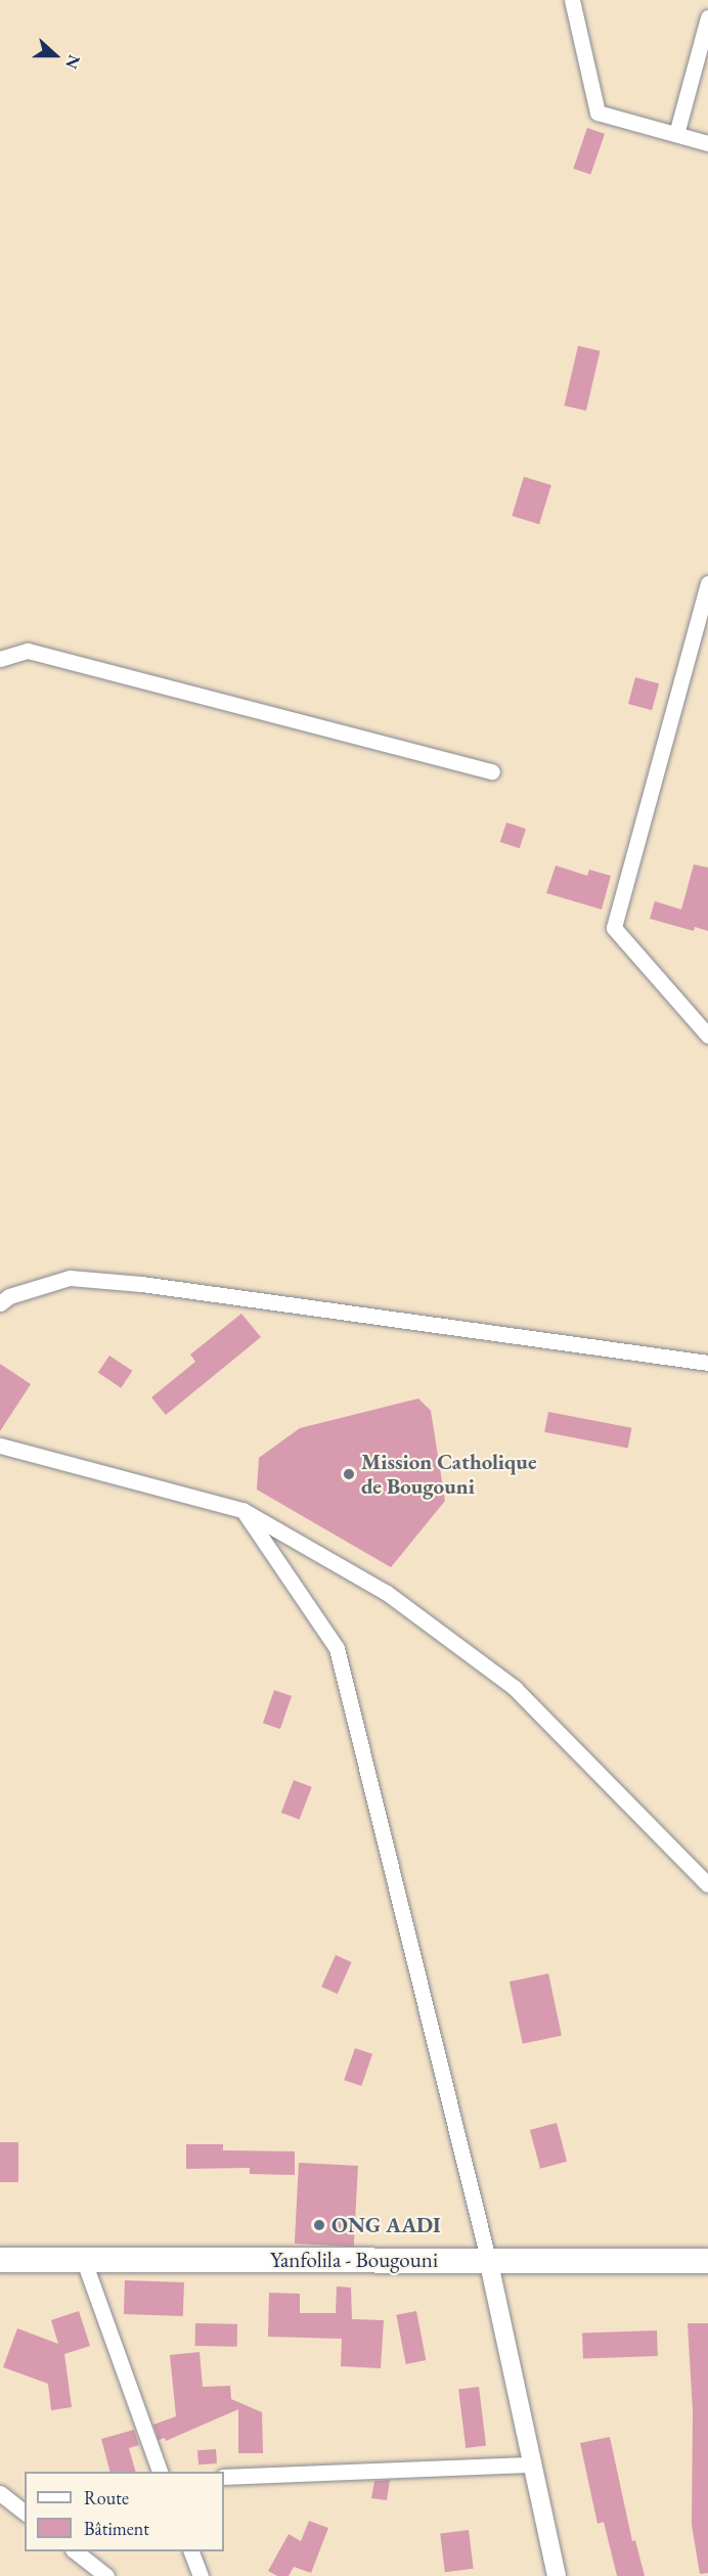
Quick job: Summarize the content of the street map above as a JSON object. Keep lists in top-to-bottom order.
{
  "streets": {
    "main road": ["Yanfolila - Bougouni"]
  },
  "places": ["Mission Catholique de Bougouni", "ONG AADI"],
  "legend": ["Route", "Bâtiment"],
  "north": "right"
}
